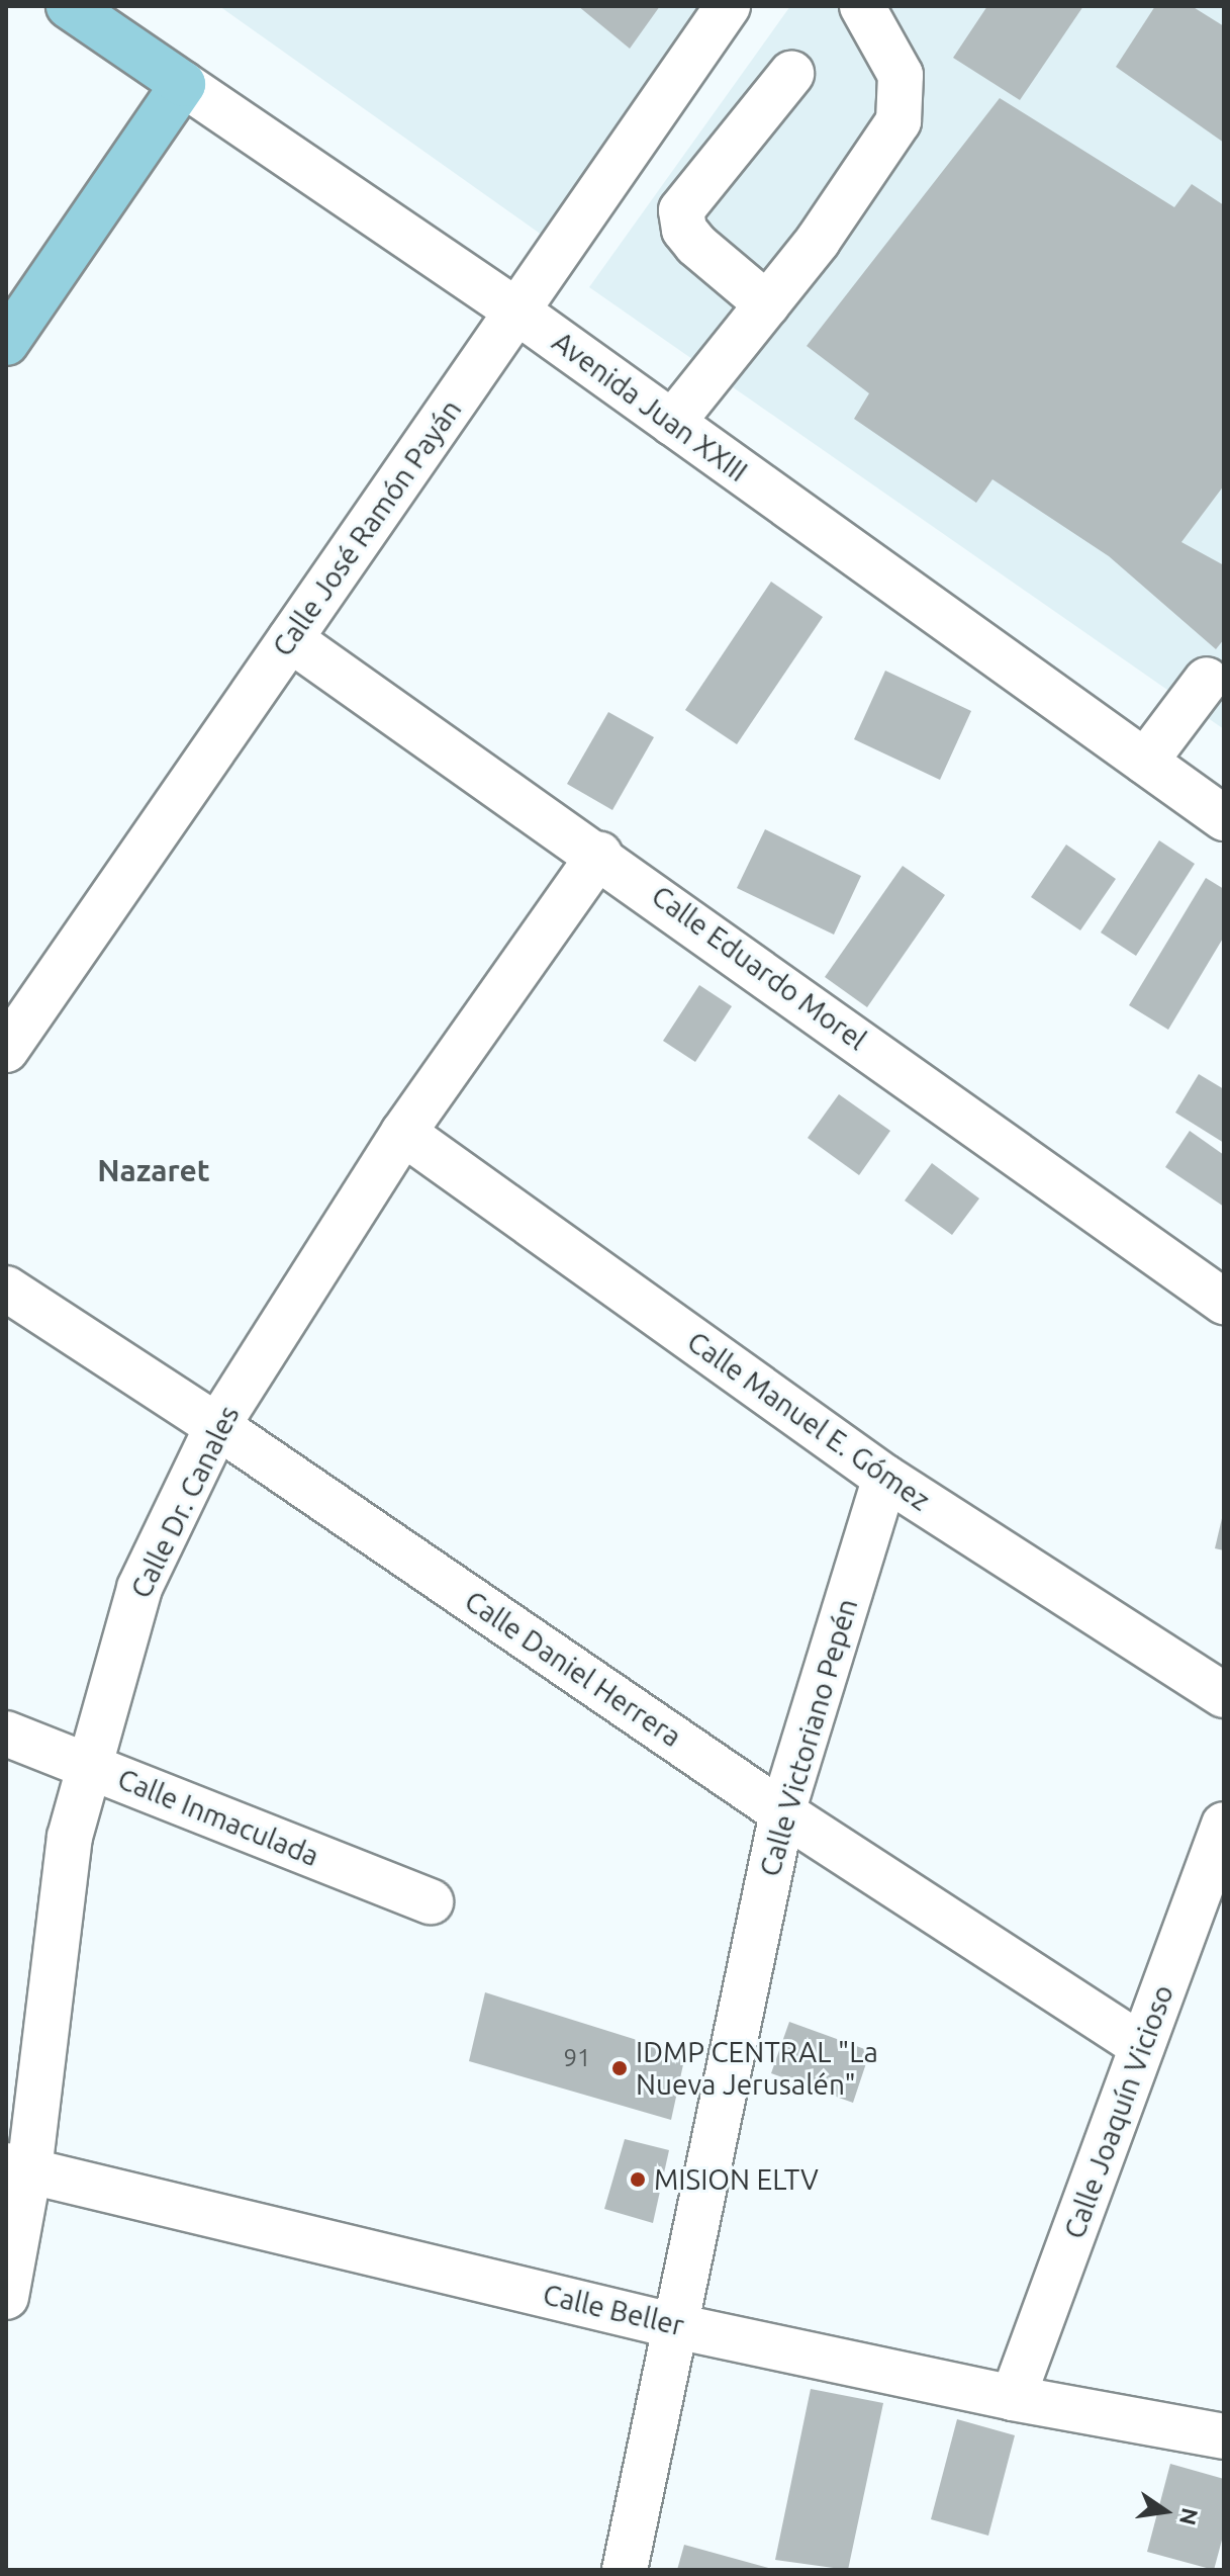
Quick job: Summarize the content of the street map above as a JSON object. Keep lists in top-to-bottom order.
{
  "streets": {
    "main road": ["Avenida Juan XXIII"],
    "street": [
      "Calle José Ramón Payán",
      "Calle Eduardo Morel",
      "Calle Manuel E. Gómez",
      "Calle Dr. Canales",
      "Calle Daniel Herrera",
      "Calle Victoriano Pepén",
      "Calle Inmaculada",
      "Calle Joaquín Vicioso",
      "Calle Beller"
    ]
  },
  "crossings": [
    ["Avenida Juan XXIII", "Calle José Ramón Payán"],
    ["Calle José Ramón Payán", "Calle Eduardo Morel"],
    ["Calle Eduardo Morel", "Calle Dr. Canales"],
    ["Calle Manuel E. Gómez", "Calle Dr. Canales"],
    ["Calle Manuel E. Gómez", "Calle Victoriano Pepén"],
    ["Calle Dr. Canales", "Calle Daniel Herrera"],
    ["Calle Dr. Canales", "Calle Inmaculada"],
    ["Calle Dr. Canales", "Calle Beller"],
    ["Calle Daniel Herrera", "Calle Victoriano Pepén"],
    ["Calle Daniel Herrera", "Calle Joaquín Vicioso"],
    ["Calle Victoriano Pepén", "Calle Beller"],
    ["Calle Joaquín Vicioso", "Calle Beller"]
  ],
  "districts": ["Nazaret"],
  "places": ["IDMP CENTRAL \"La Nueva Jerusalén\"", "MISION ELTV"],
  "house_numbers": ["91"],
  "north": "right"
}
